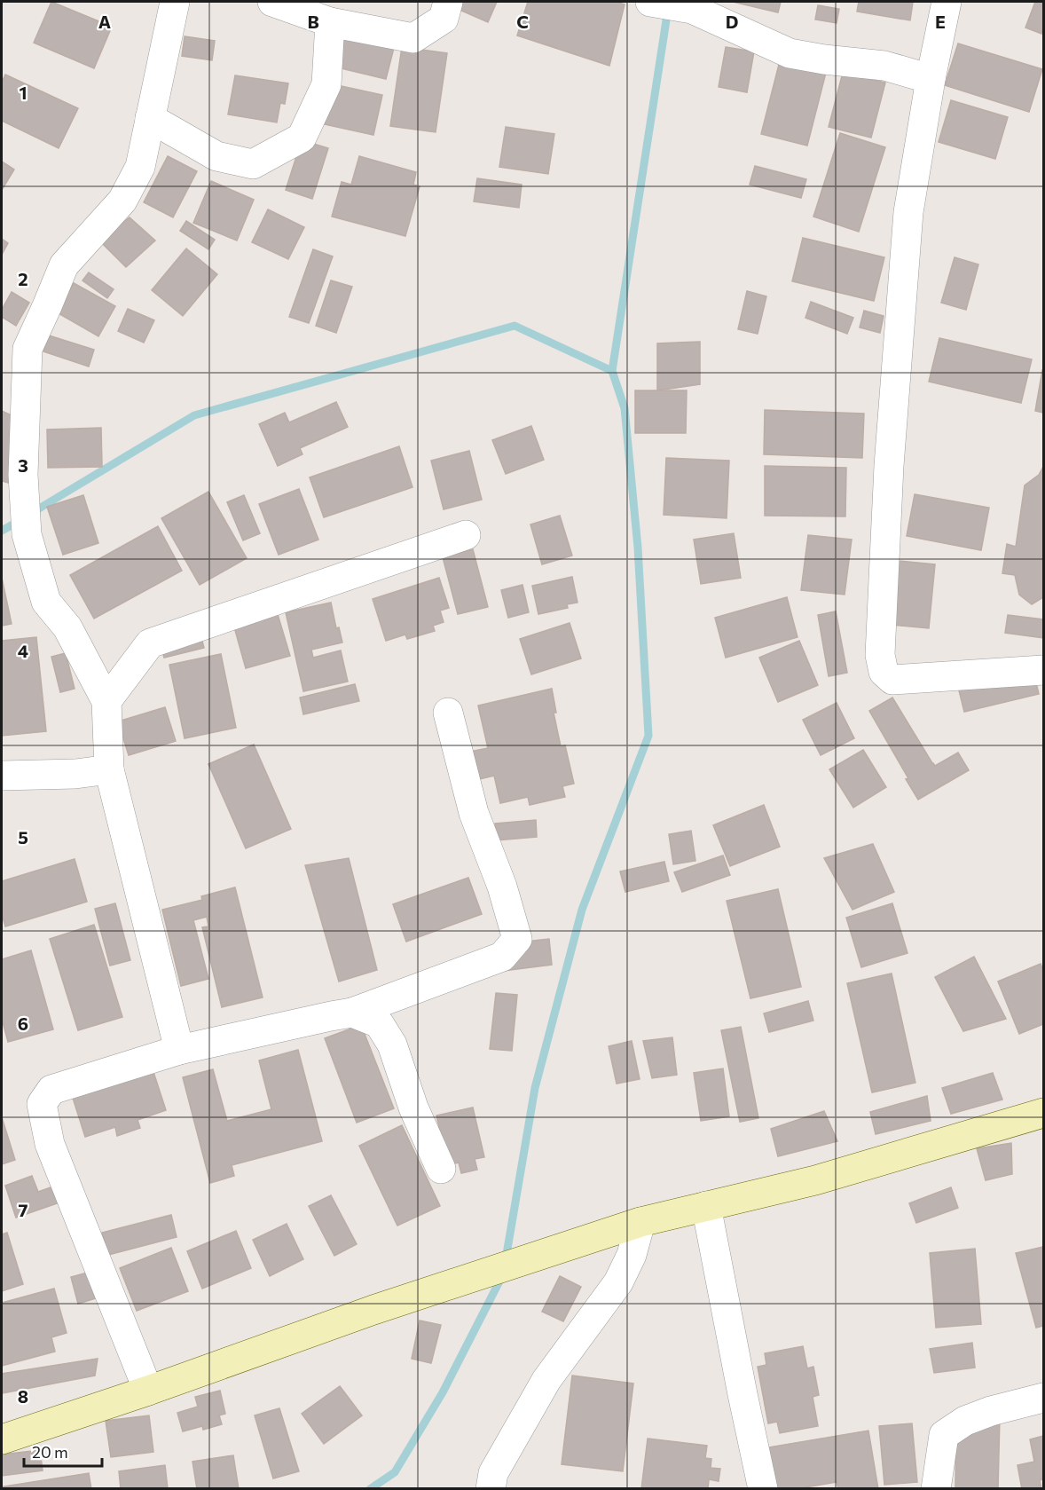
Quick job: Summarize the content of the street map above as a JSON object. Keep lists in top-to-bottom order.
{
  "scale_bar": "20 m",
  "grid": {
    "columns": [
      "A",
      "B",
      "C",
      "D",
      "E"
    ],
    "rows": [
      "1",
      "2",
      "3",
      "4",
      "5",
      "6",
      "7",
      "8"
    ]
  }
}
